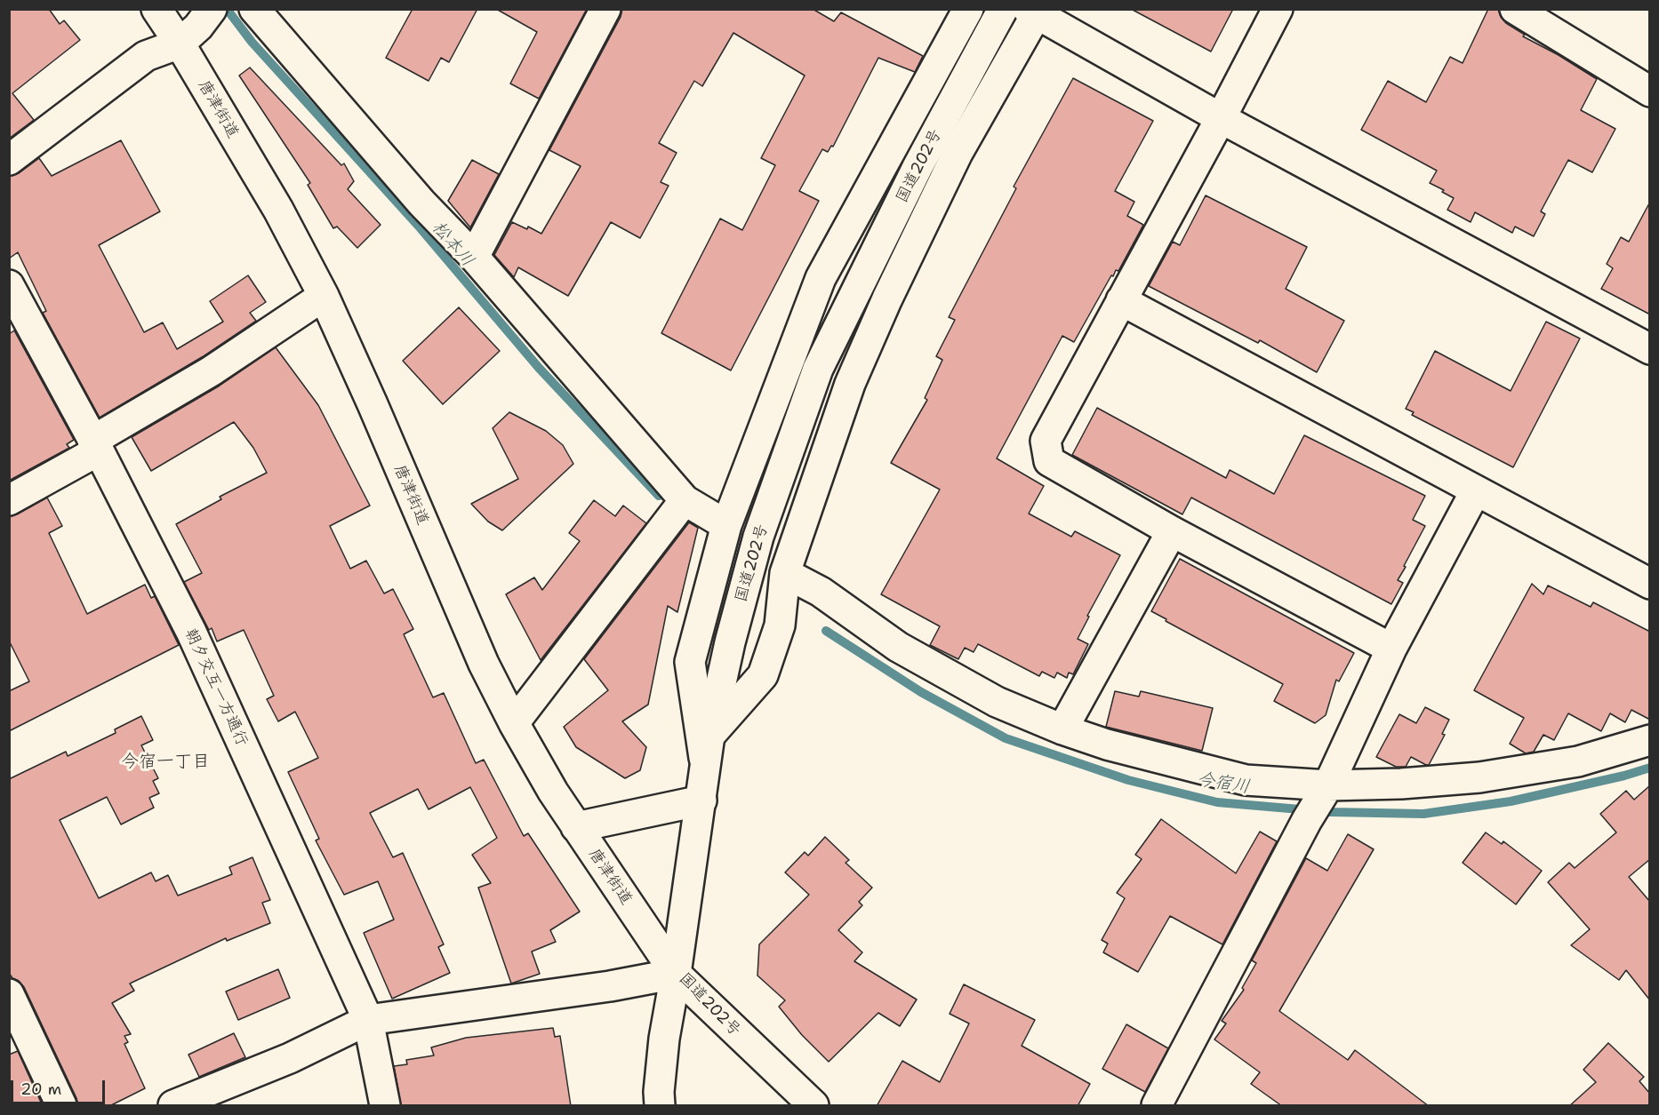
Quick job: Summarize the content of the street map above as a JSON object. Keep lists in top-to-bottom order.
{
  "streets": {
    "main road": ["唐津街道", "国道202号", "朝夕交互一方通行"]
  },
  "crossings": [
    ["唐津街道", "国道202号"]
  ],
  "districts": ["今宿一丁目"],
  "water": ["松本川", "今宿川"],
  "scale_bar": "20 m"
}
